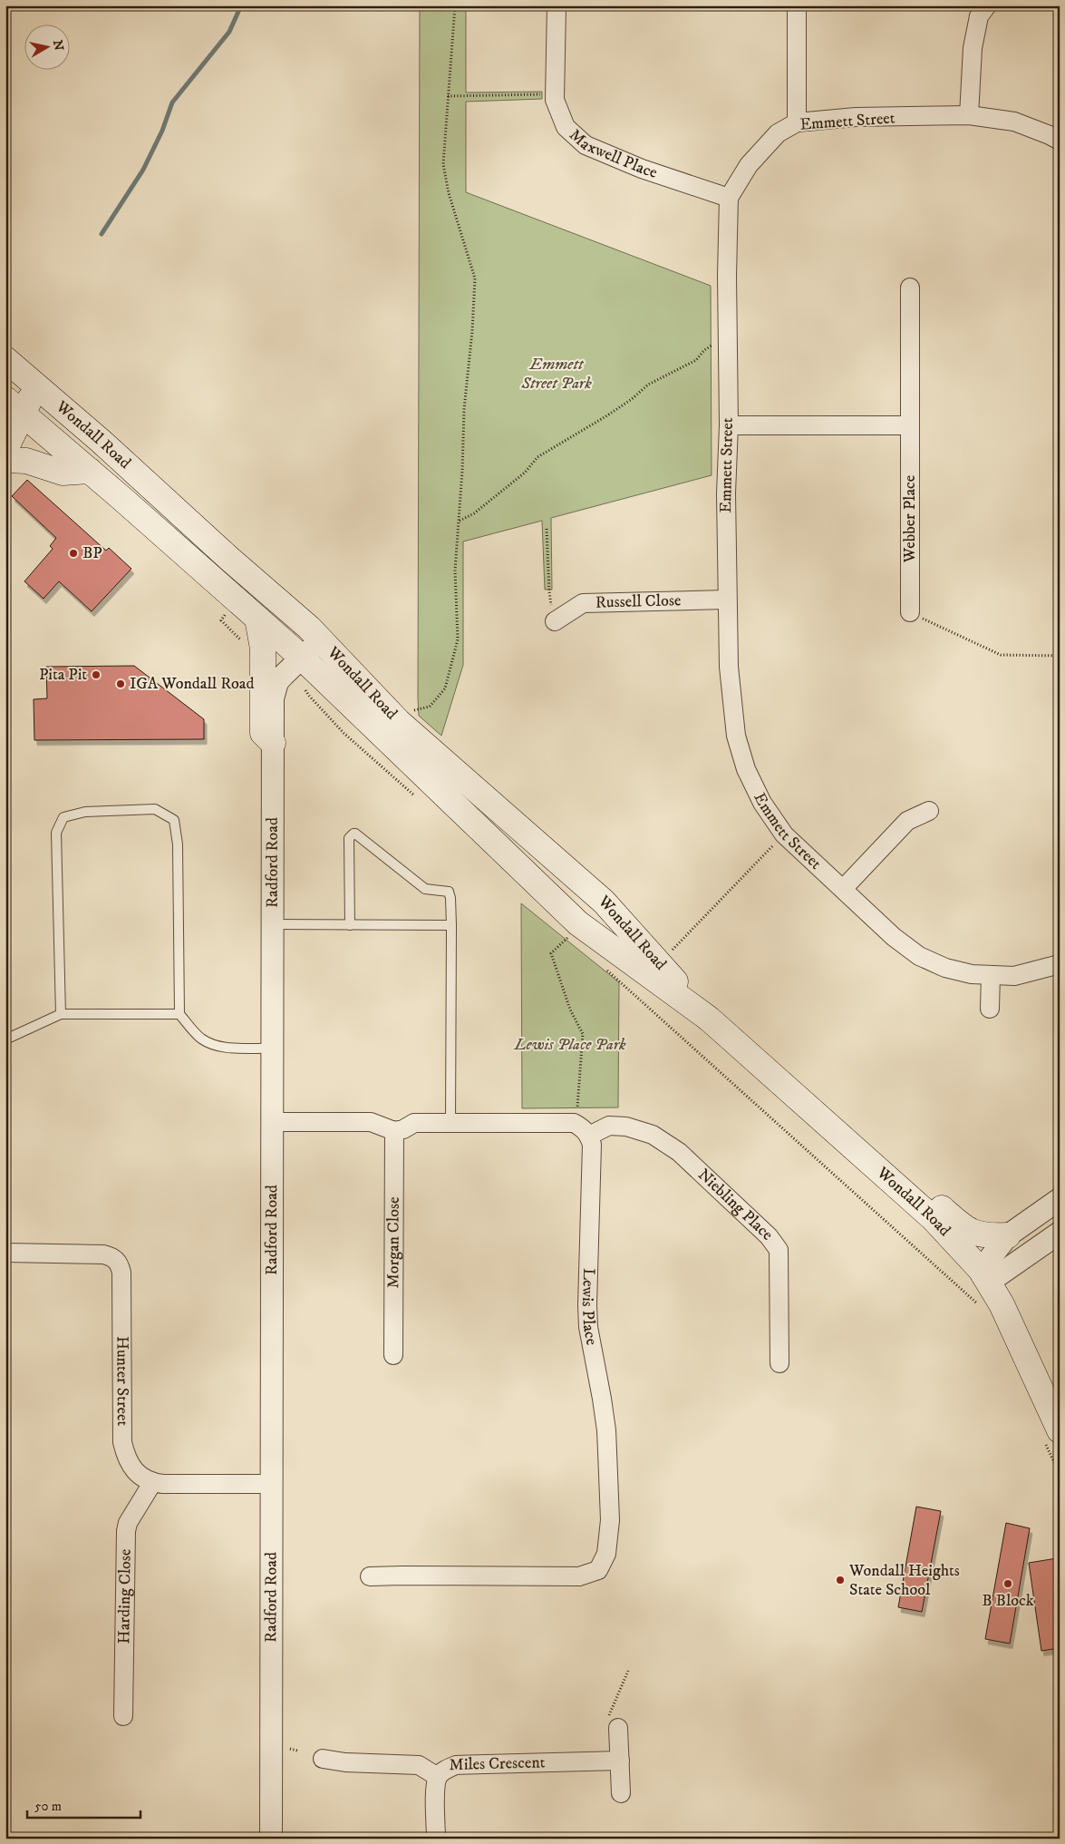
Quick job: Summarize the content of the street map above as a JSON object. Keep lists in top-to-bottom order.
{
  "streets": {
    "main road": ["Wondall Road"],
    "street": [
      "Emmett Street",
      "Maxwell Place",
      "Webber Place",
      "Russell Close",
      "Radford Road",
      "Niebling Place",
      "Morgan Close",
      "Lewis Place",
      "Hunter Street",
      "Harding Close",
      "Miles Crescent"
    ]
  },
  "crossings": [
    ["Emmett Street", "Maxwell Place"],
    ["Emmett Street", "Russell Close"],
    ["Wondall Road", "Radford Road"],
    ["Niebling Place", "Lewis Place"],
    ["Hunter Street", "Harding Close"]
  ],
  "parks": ["Emmett Street Park", "Lewis Place Park"],
  "places": [
    "BP",
    "Pita Pit",
    "IGA Wondall Road",
    "Wondall Heights State School",
    "B Block"
  ],
  "scale_bar": "50 m",
  "north": "right"
}
